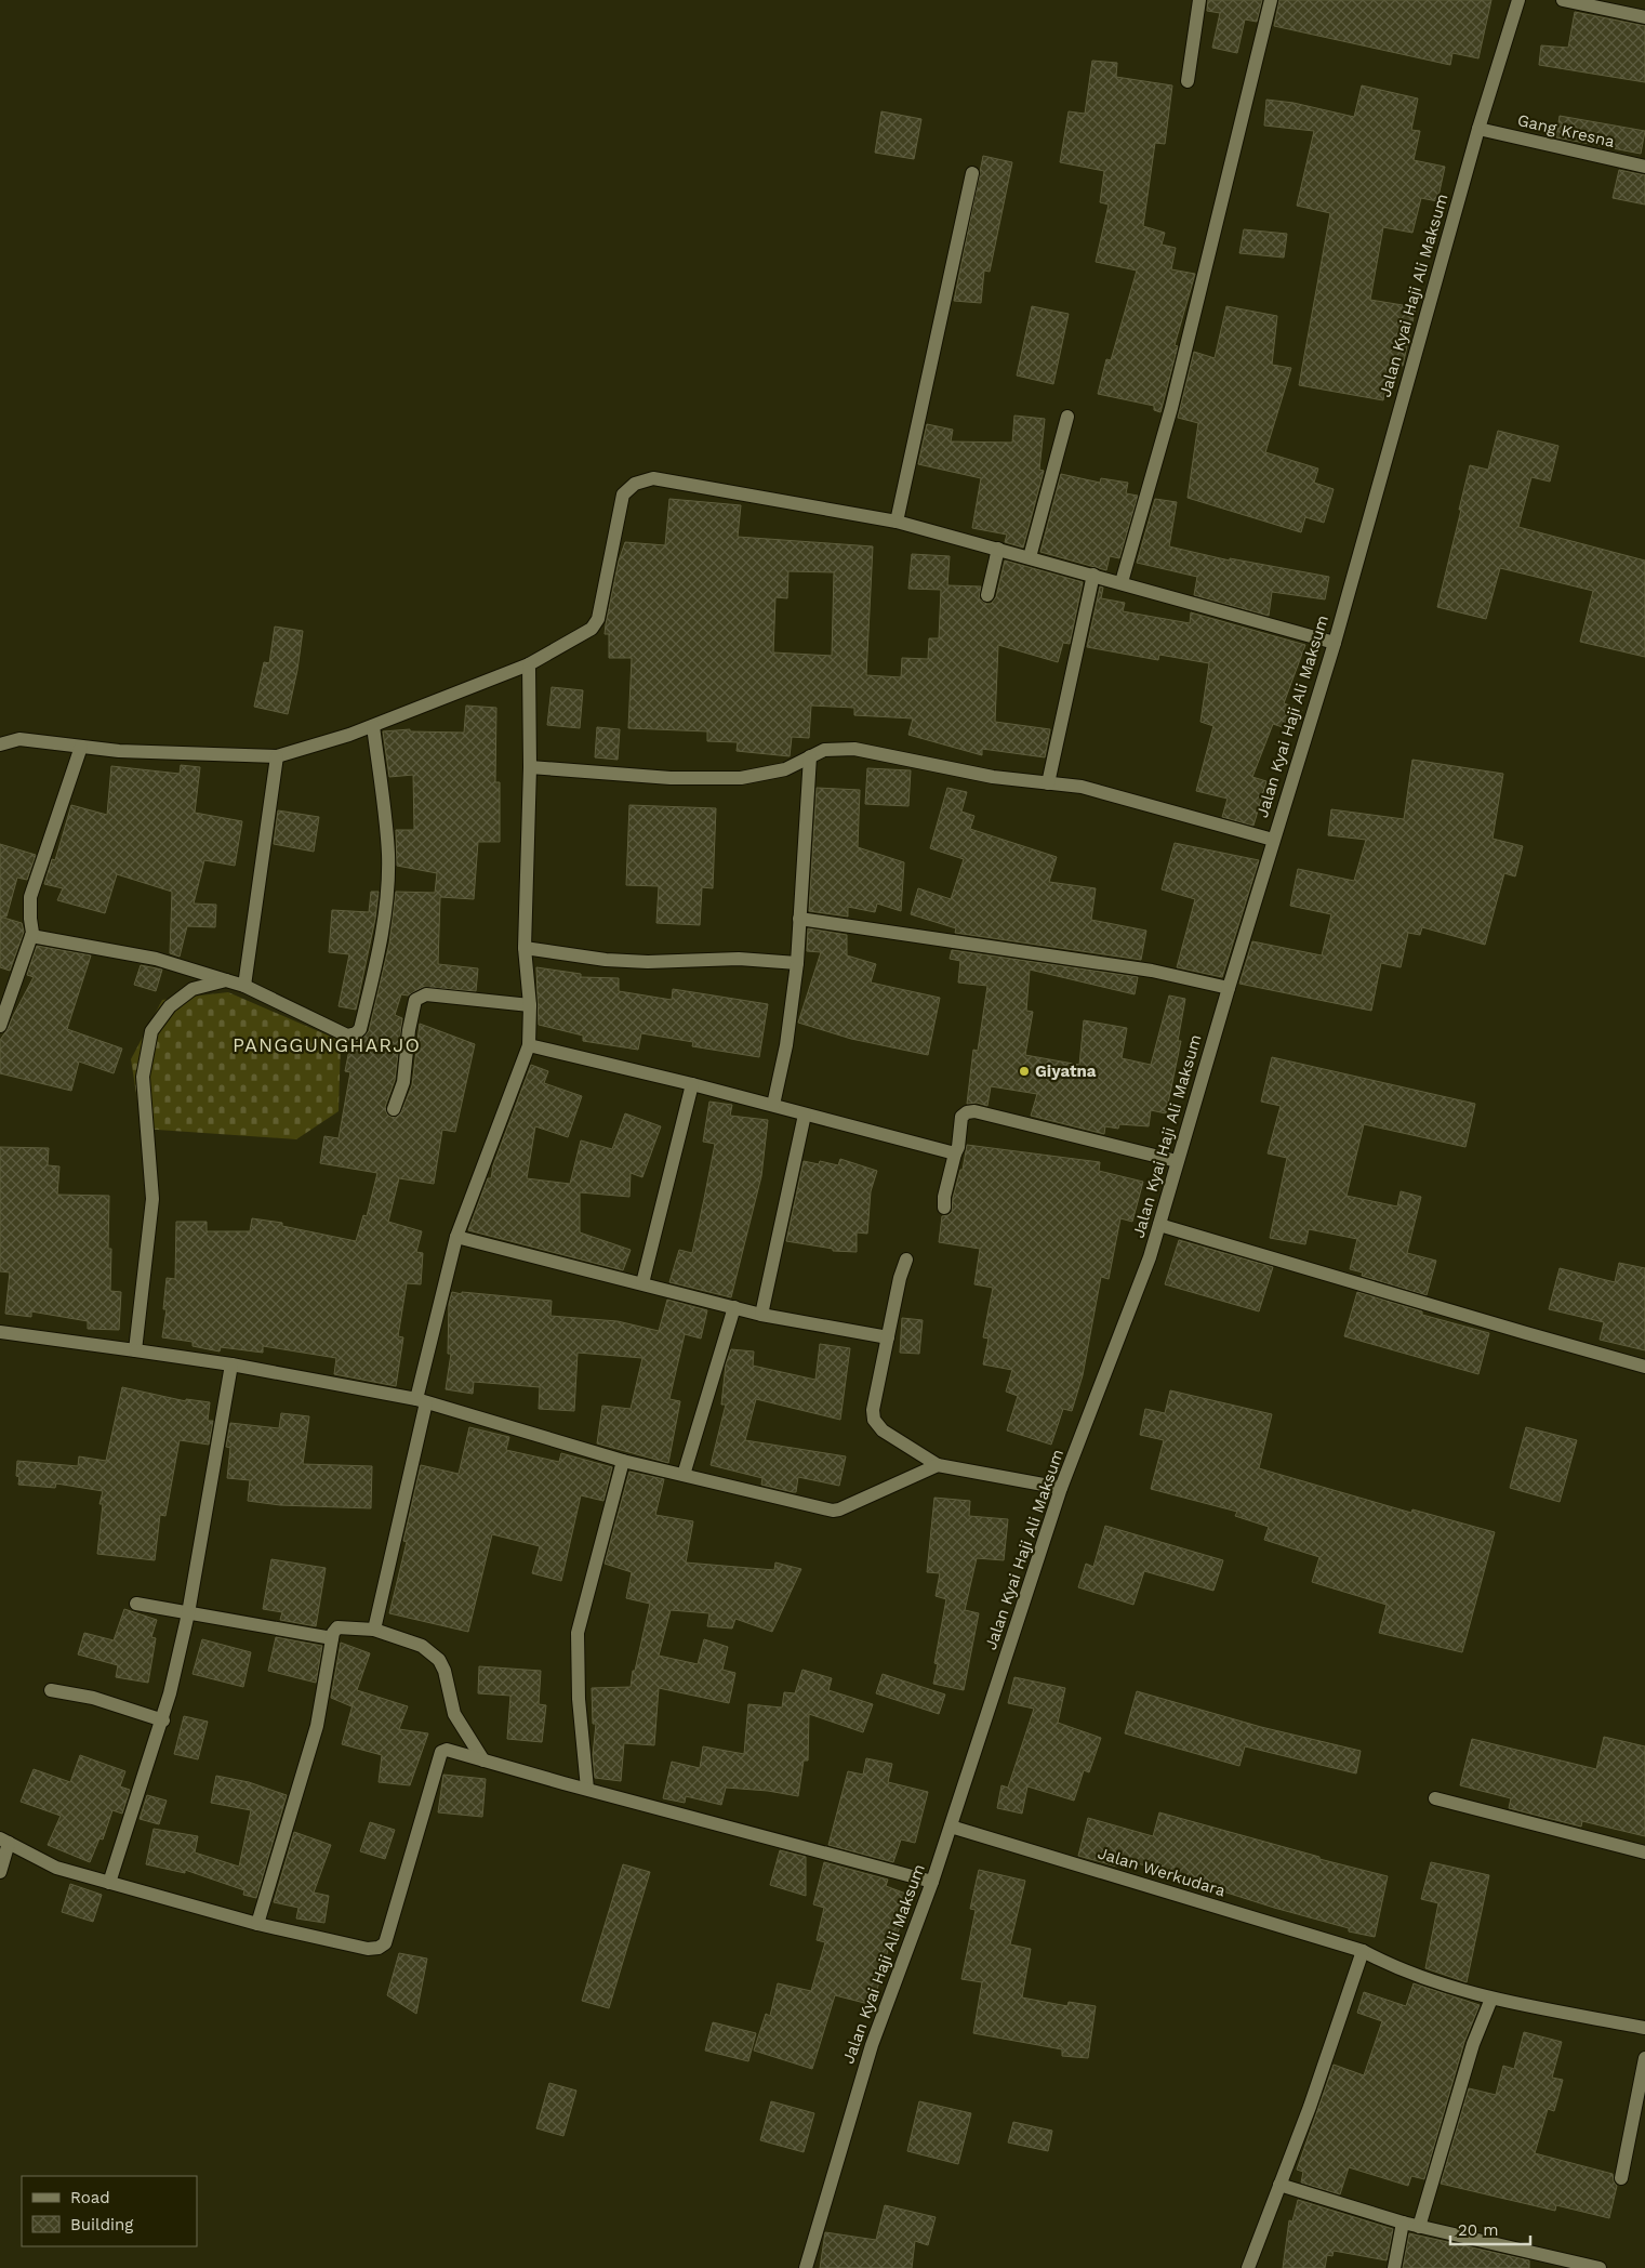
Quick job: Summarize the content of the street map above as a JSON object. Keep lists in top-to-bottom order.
{
  "streets": {
    "street": ["Gang Kresna", "Jalan Kyai Haji Ali Maksum", "Jalan Werkudara"]
  },
  "crossings": [
    ["Gang Kresna", "Jalan Kyai Haji Ali Maksum"],
    ["Jalan Kyai Haji Ali Maksum", "Jalan Werkudara"]
  ],
  "districts": ["PANGGUNGHARJO"],
  "places": ["Giyatna"],
  "legend": ["Road", "Building"],
  "scale_bar": "20 m"
}
